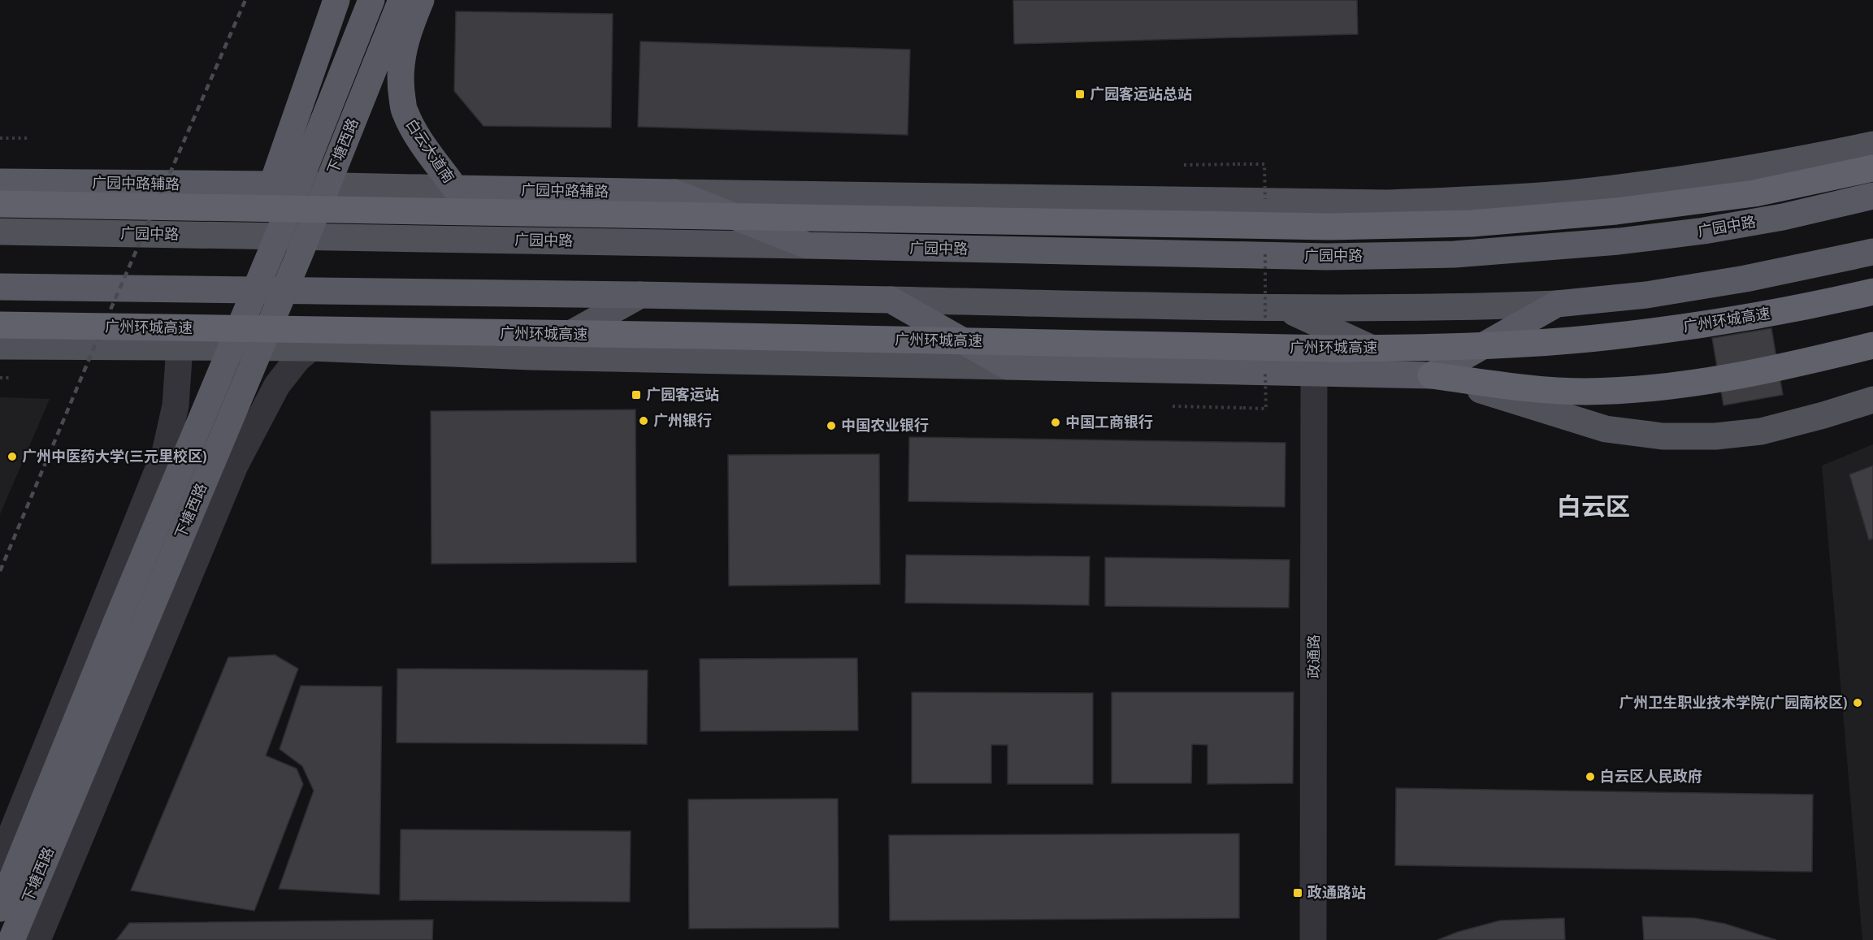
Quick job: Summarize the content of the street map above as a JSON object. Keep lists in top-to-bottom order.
{
  "streets": {
    "highway": [
      "下塘西路",
      "白云大道南",
      "广园中路辅路",
      "广园中路",
      "广州环城高速"
    ],
    "street": ["政通路"]
  },
  "crossings": [
    ["白云大道南", "广园中路辅路"]
  ],
  "districts": ["白云区"],
  "places": {
    "transit": ["广园客运站总站", "广园客运站", "政通路站"],
    "other": [
      "广州银行",
      "中国工商银行",
      "中国农业银行",
      "广州中医药大学(三元里校区)",
      "广州卫生职业技术学院(广园南校区)",
      "白云区人民政府"
    ]
  }
}
